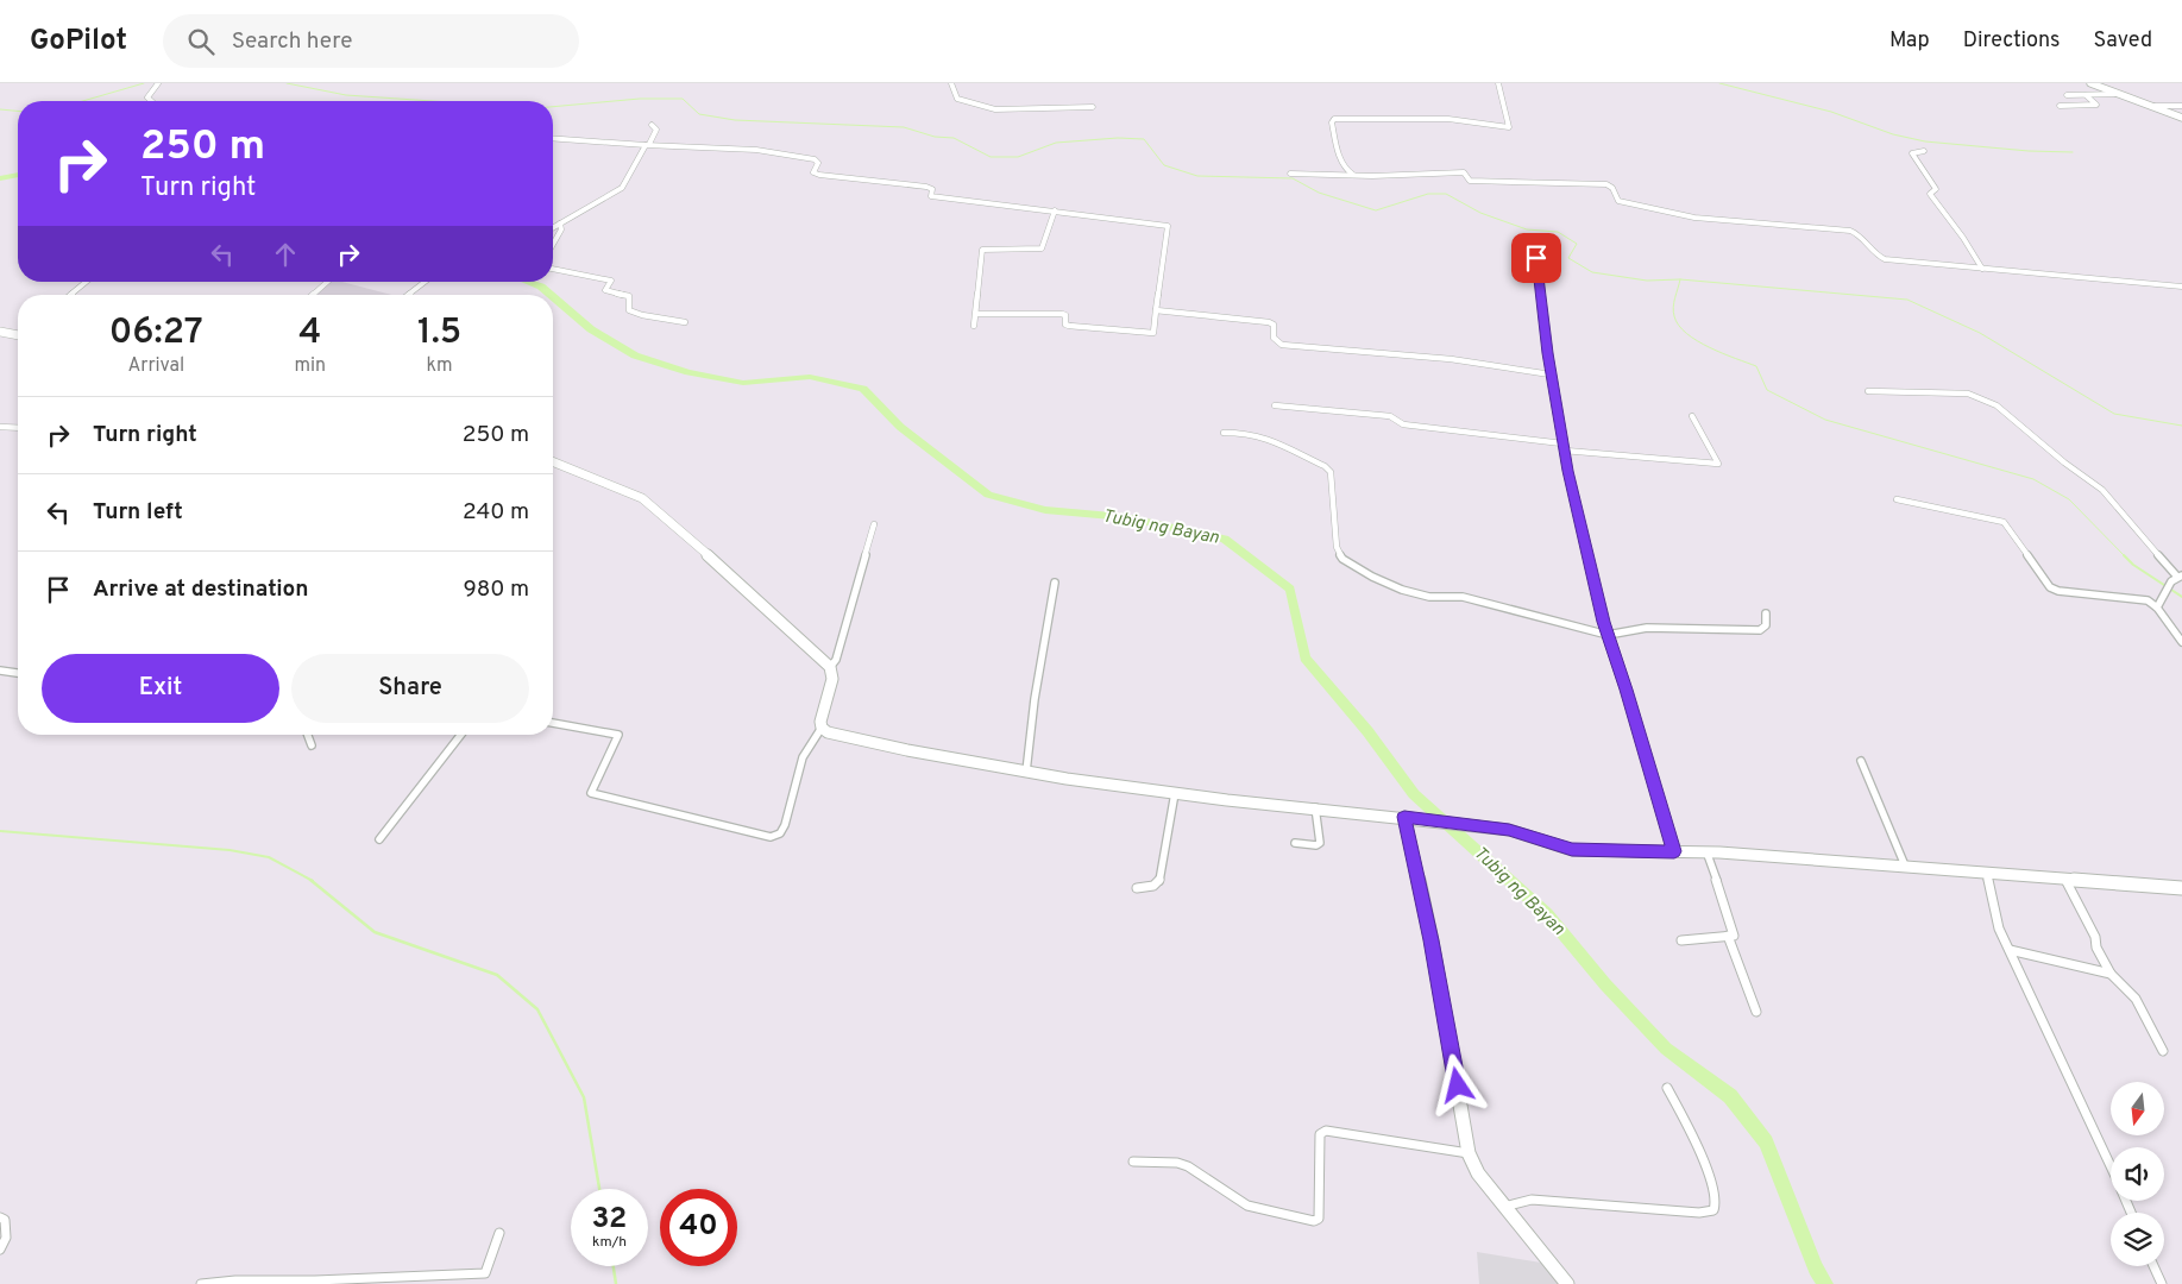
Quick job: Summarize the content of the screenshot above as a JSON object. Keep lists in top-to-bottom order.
{
  "water": ["Tubig ng Bayan"],
  "north": "bottom",
  "page": {
    "header": "GoPilot",
    "search": "Search here",
    "nav": ["Map", "Directions", "Saved"],
    "turn": ["250 m", "Turn right"],
    "eta": [
      "06:27",
      "Arrival",
      "4",
      "min",
      "1.5",
      "km"
    ],
    "list": [
      {
        "name": "Turn right",
        "value": "250 m"
      },
      {
        "name": "Turn left",
        "value": "240 m"
      },
      {
        "name": "Arrive at destination",
        "value": "980 m"
      }
    ],
    "buttons": ["Exit", "Share"],
    "speed": "32 km/h",
    "limit": "40"
  }
}
